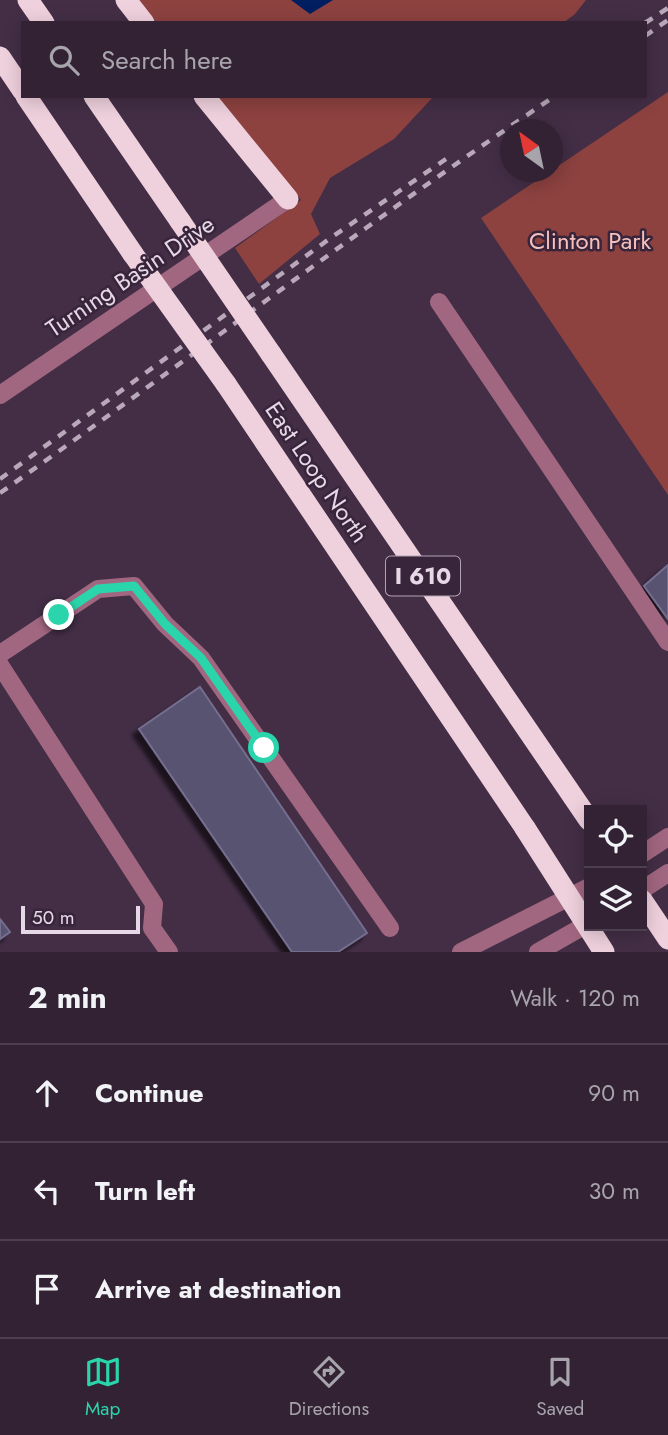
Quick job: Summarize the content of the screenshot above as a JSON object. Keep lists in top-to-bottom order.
{
  "streets": {
    "highway": ["East Loop North", "I 610"],
    "street": ["Turning Basin Drive"]
  },
  "parks": ["Clinton Park"],
  "scale_bar": "50 m",
  "north": "top left",
  "page": {
    "search": "Search here",
    "scale": "50 m",
    "heading": ["2 min", "Walk · 120 m"],
    "list": [
      ["Continue", "90 m"],
      ["Turn left", "30 m"],
      "Arrive at destination"
    ],
    "nav": ["Map", "Directions", "Saved"]
  }
}
